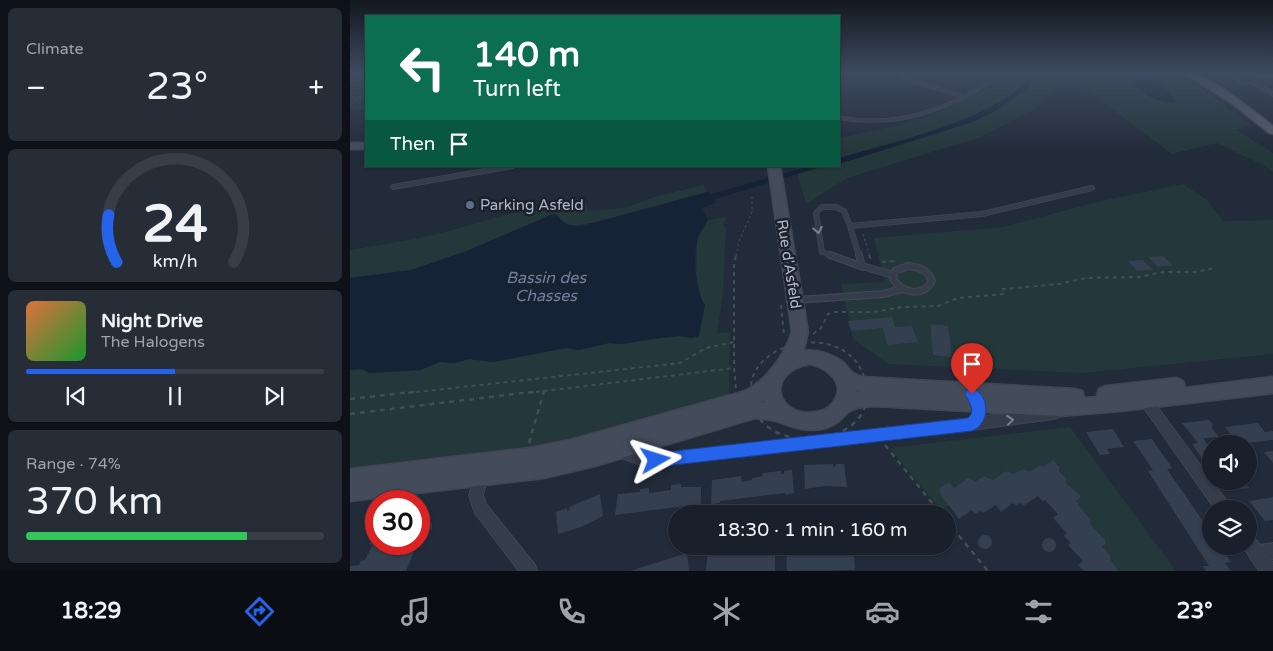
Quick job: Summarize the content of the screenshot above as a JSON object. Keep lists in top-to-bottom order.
{
  "streets": {
    "street": ["Rue d'Asfeld"]
  },
  "water": ["Bassin des Chasses"],
  "places": ["Parking Asfeld"],
  "page": {
    "tile": [
      "Climate",
      ["Range · 74%", "370 km"]
    ],
    "turn": ["140 m", "Turn left"],
    "heat": ["−", "23°", "+"],
    "then": "Then",
    "song": ["Night Drive", "The Halogens"],
    "limit": "30",
    "trip": "18:30 · 1 min · 160 m",
    "tabs": ["18:29", "23°"],
    "gauge": ["24", "km/h"]
  }
}
